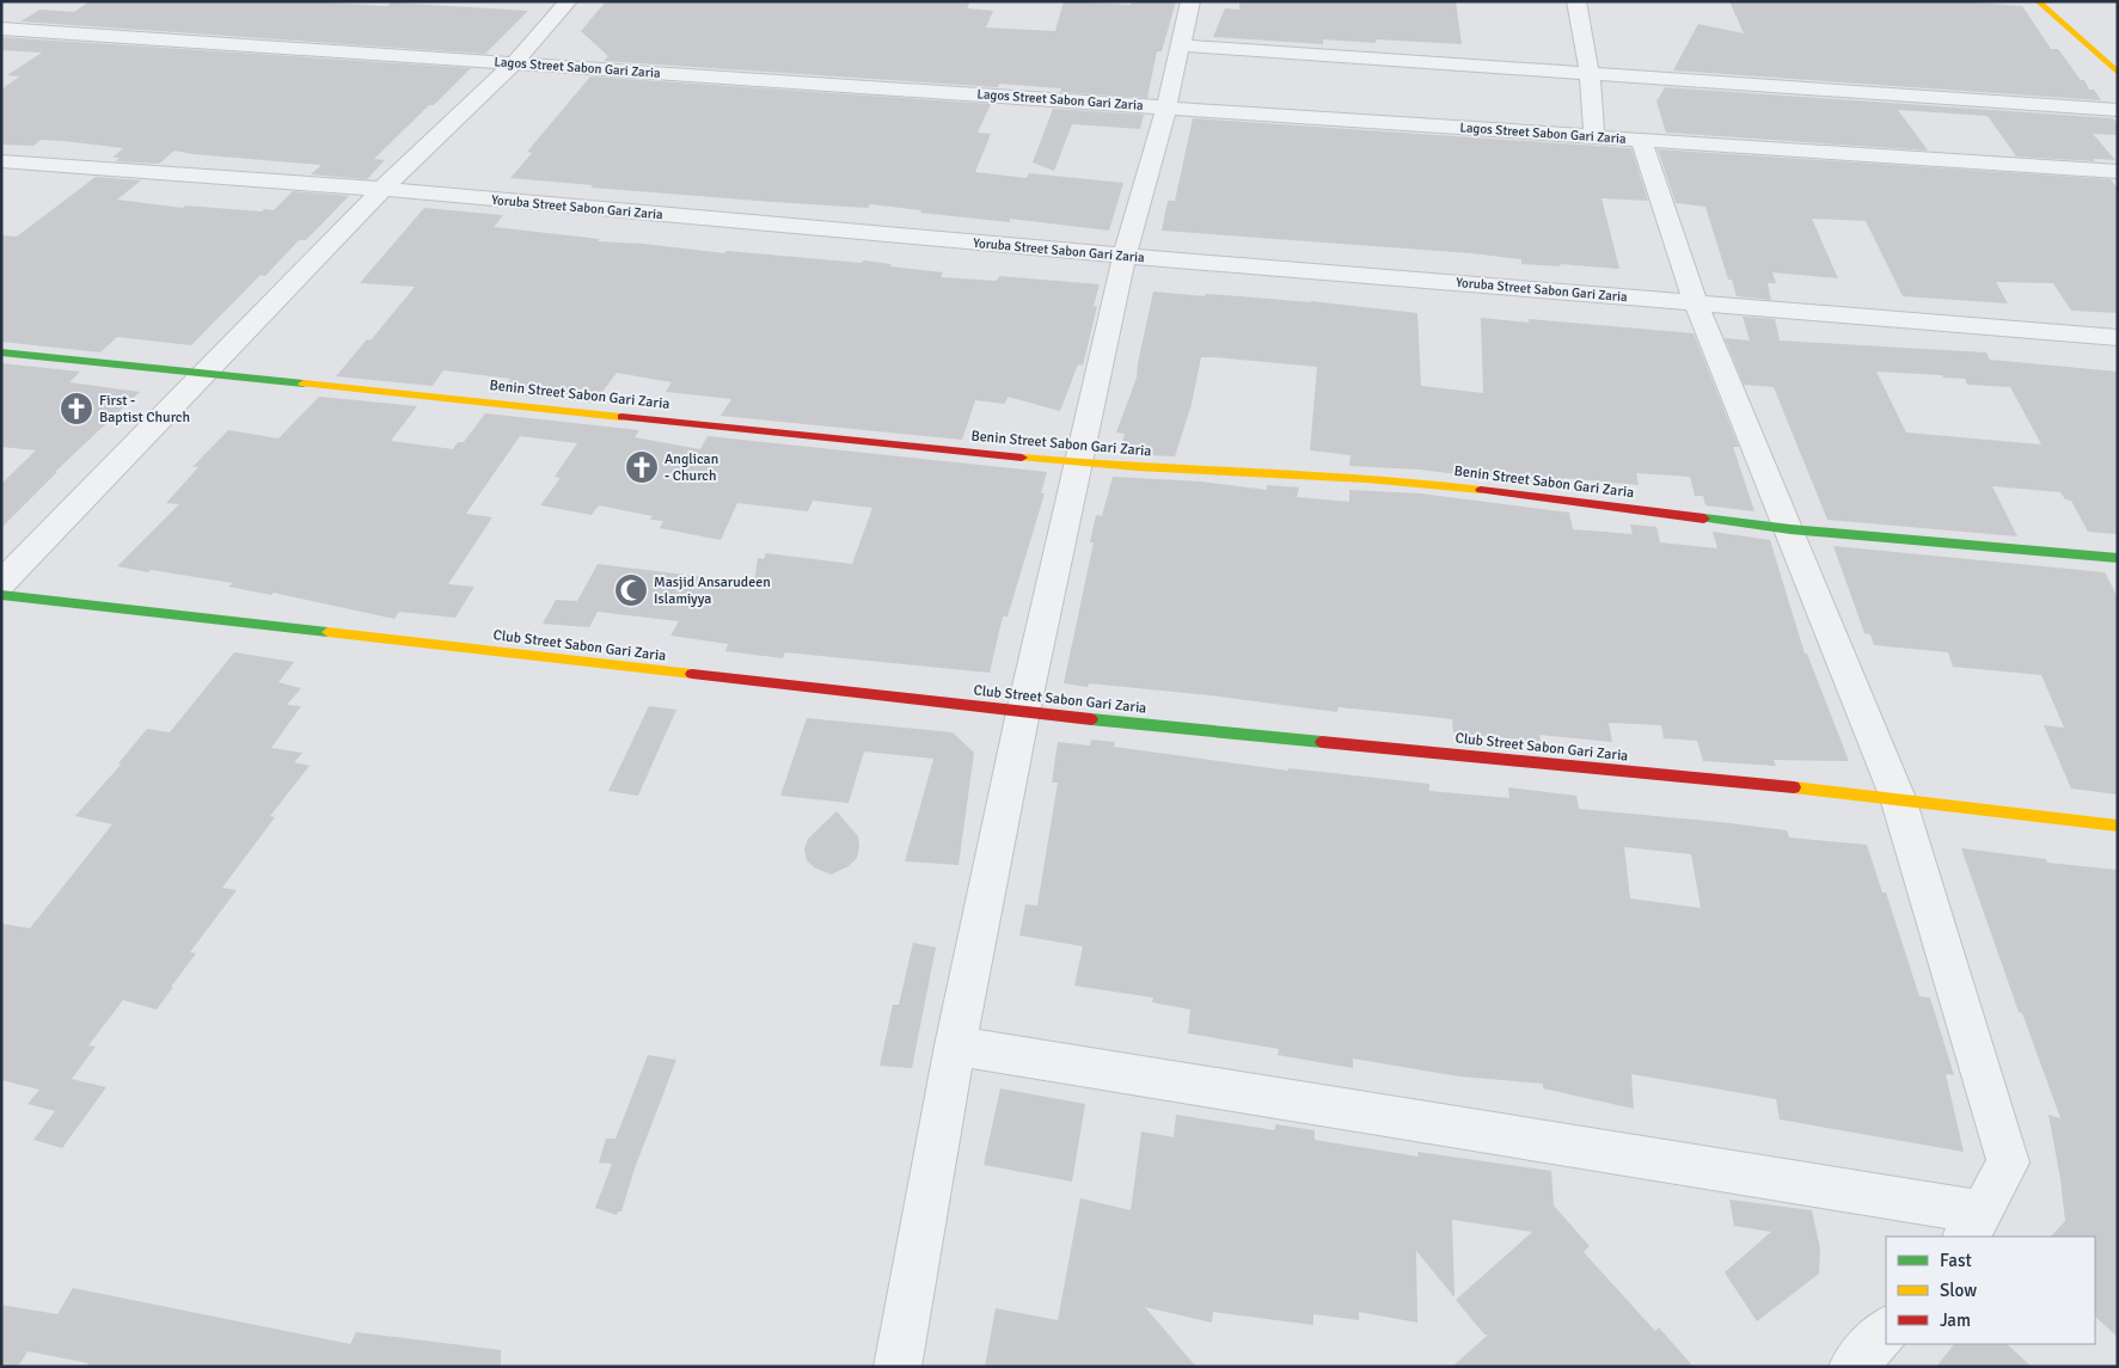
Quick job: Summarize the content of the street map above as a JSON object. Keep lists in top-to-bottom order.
{
  "streets": {
    "street": [
      "Lagos Street Sabon Gari Zaria",
      "Yoruba Street Sabon Gari Zaria",
      "Benin Street Sabon Gari Zaria",
      "Club Street Sabon Gari Zaria"
    ]
  },
  "places": {
    "church": ["First - Baptist Church", "Anglican - Church"],
    "mosque": ["Masjid Ansarudeen Islamiyya"]
  },
  "legend": ["Fast", "Slow", "Jam"]
}
